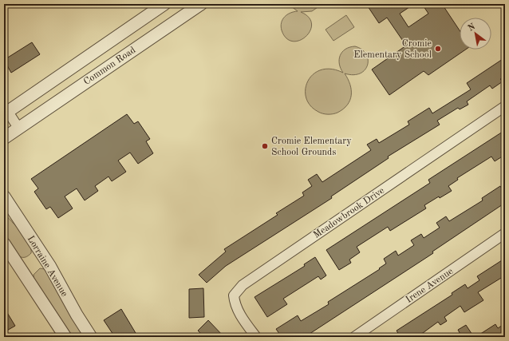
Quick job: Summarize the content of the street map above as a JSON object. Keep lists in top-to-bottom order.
{
  "streets": {
    "street": [
      "Common Road",
      "Meadowbrook Drive",
      "Lorraine Avenue",
      "Irene Avenue"
    ]
  },
  "places": ["Cromie Elementary School", "Cromie Elementary School Grounds"],
  "north": "top left"
}
